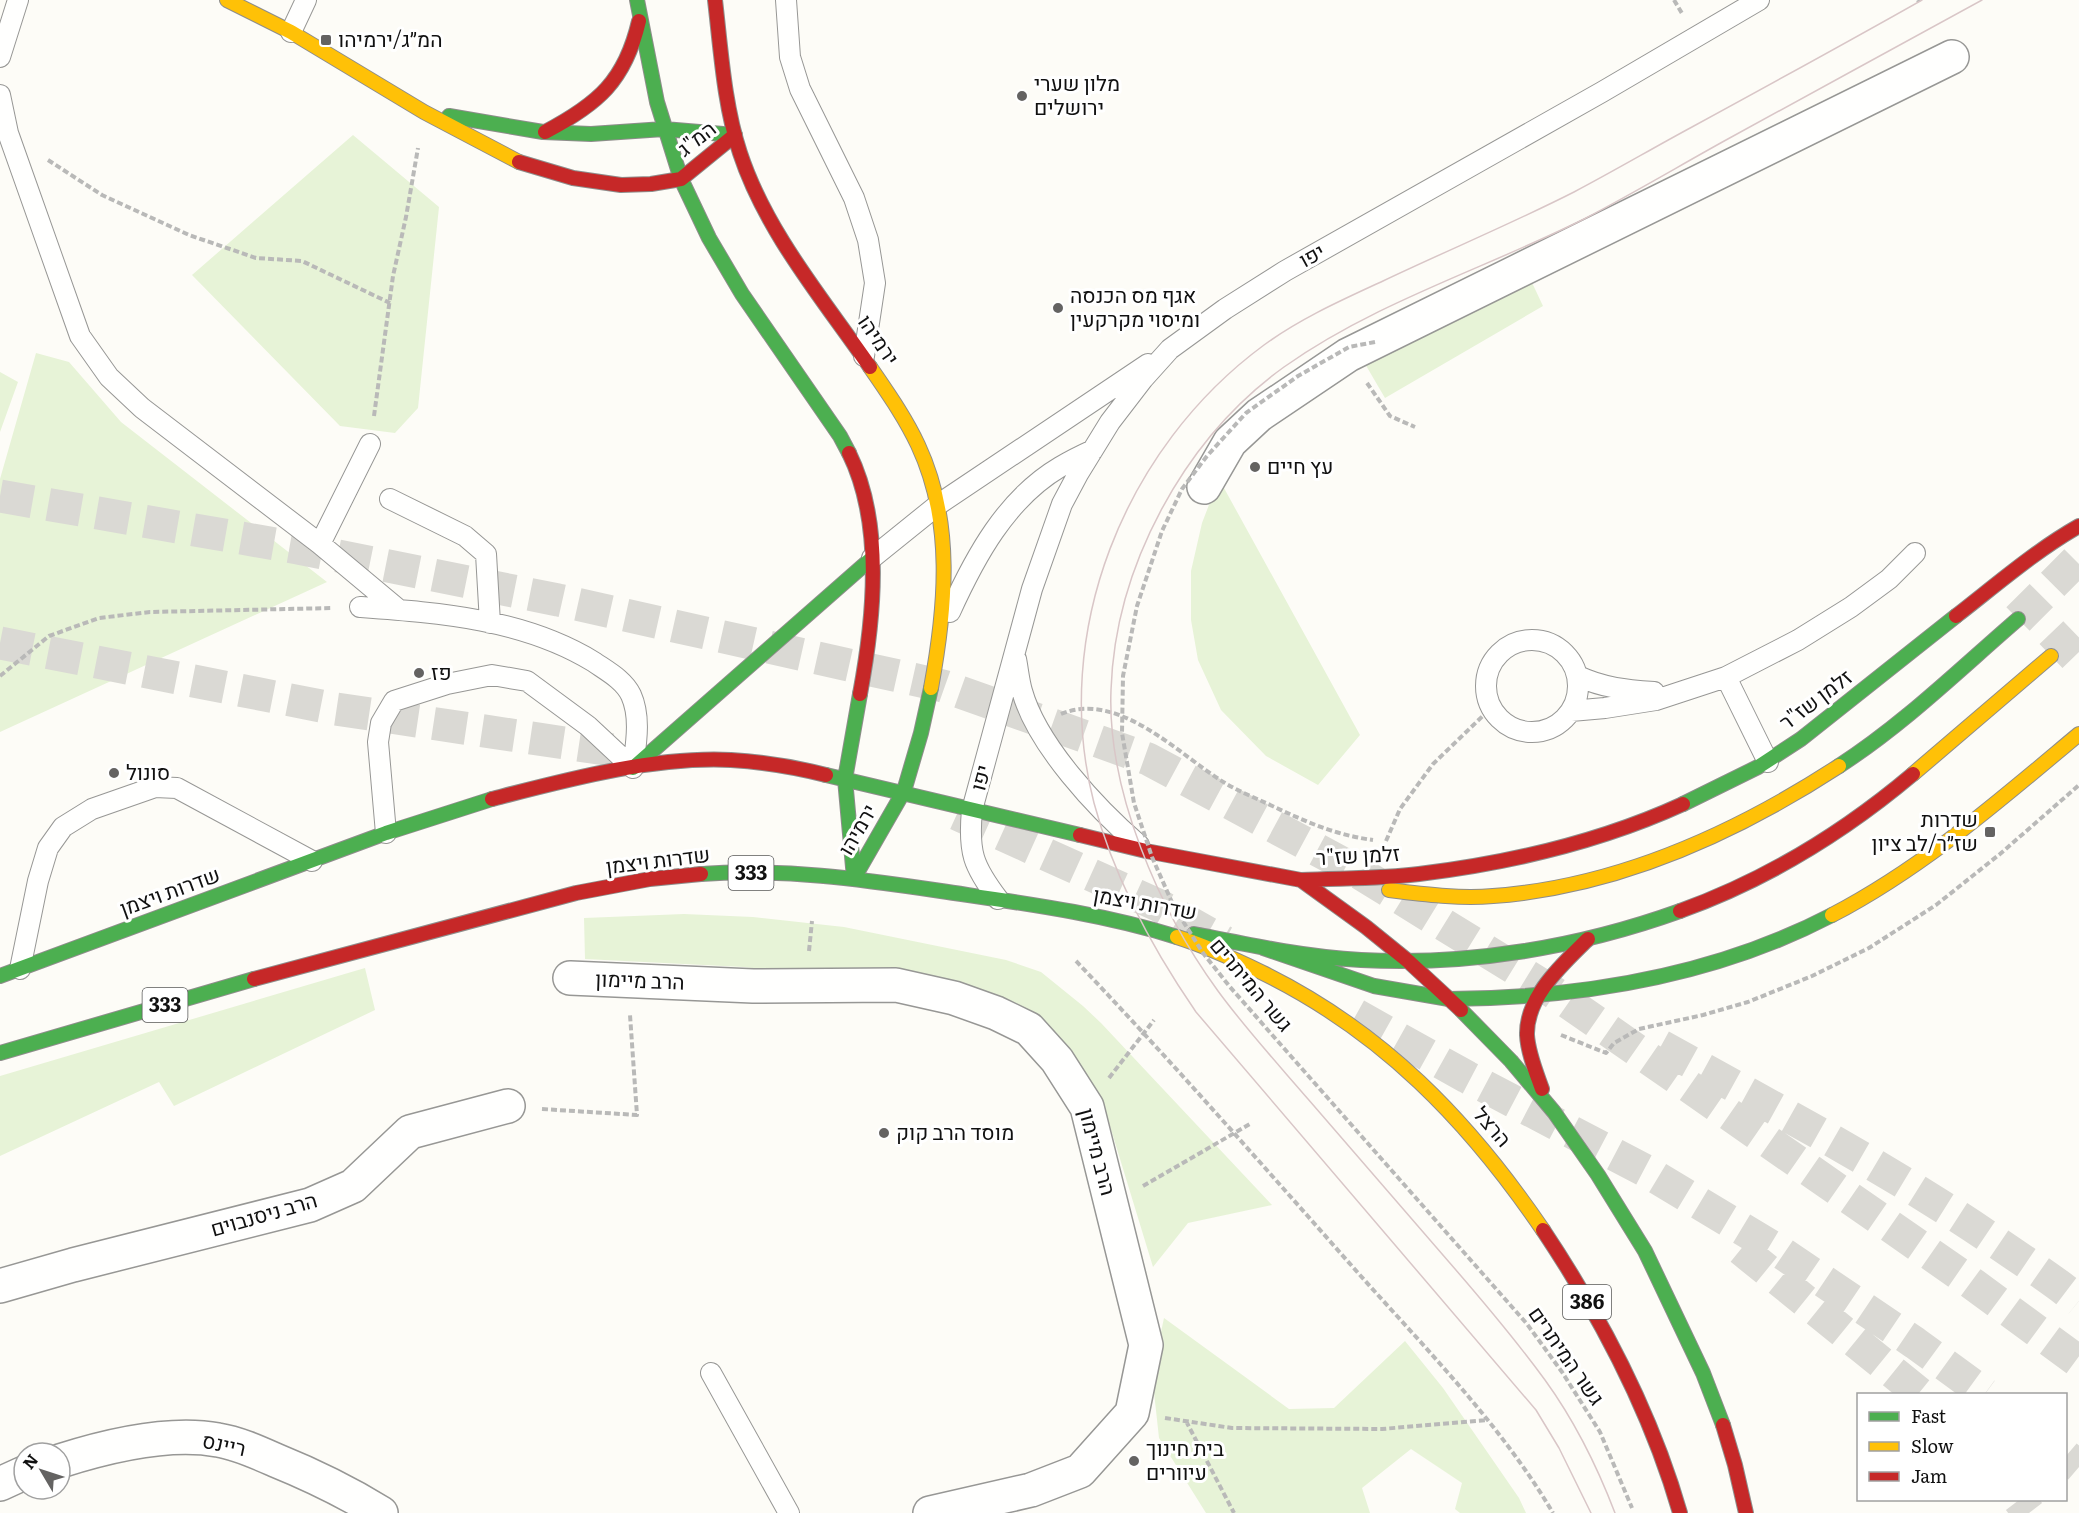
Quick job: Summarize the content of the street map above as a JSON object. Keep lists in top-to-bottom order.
{
  "streets": {
    "main road": [
      "המ\"ג",
      "ירמיהו",
      "זלמן שז\"ר",
      "שדרות ויצמן",
      "333",
      "הרצל",
      "386"
    ],
    "street": ["הרב מיימון", "הרב ניסנבוים", "ריינס"],
    "lane": ["יפו"],
    "path": ["גשר המיתרים"]
  },
  "crossings": [
    ["המ\"ג", "ירמיהו"],
    ["יפו", "שדרות ויצמן"],
    ["ירמיהו", "שדרות ויצמן"],
    ["זלמן שז\"ר", "שדרות ויצמן"],
    ["שדרות ויצמן", "הרצל"]
  ],
  "places": {
    "transit": ["המ״ג/ירמיהו", "שדרות שז״ר/לב ציון"],
    "other": [
      "מלון שערי ירושלים",
      "אגף מס הכנסה ומיסוי מקרקעין",
      "עץ חיים",
      "פז",
      "סונול",
      "מוסד הרב קוק",
      "בית חינוך עיוורים"
    ]
  },
  "legend": ["Fast", "Slow", "Jam"],
  "north": "top left"
}
